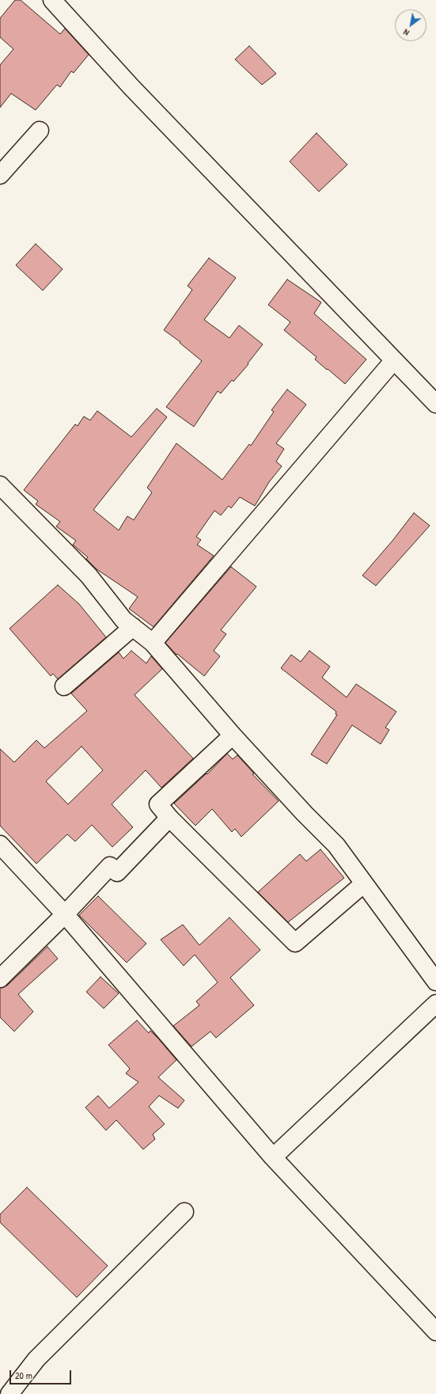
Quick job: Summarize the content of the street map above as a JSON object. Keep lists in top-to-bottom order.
{
  "scale_bar": "20 m",
  "north": "bottom left"
}
